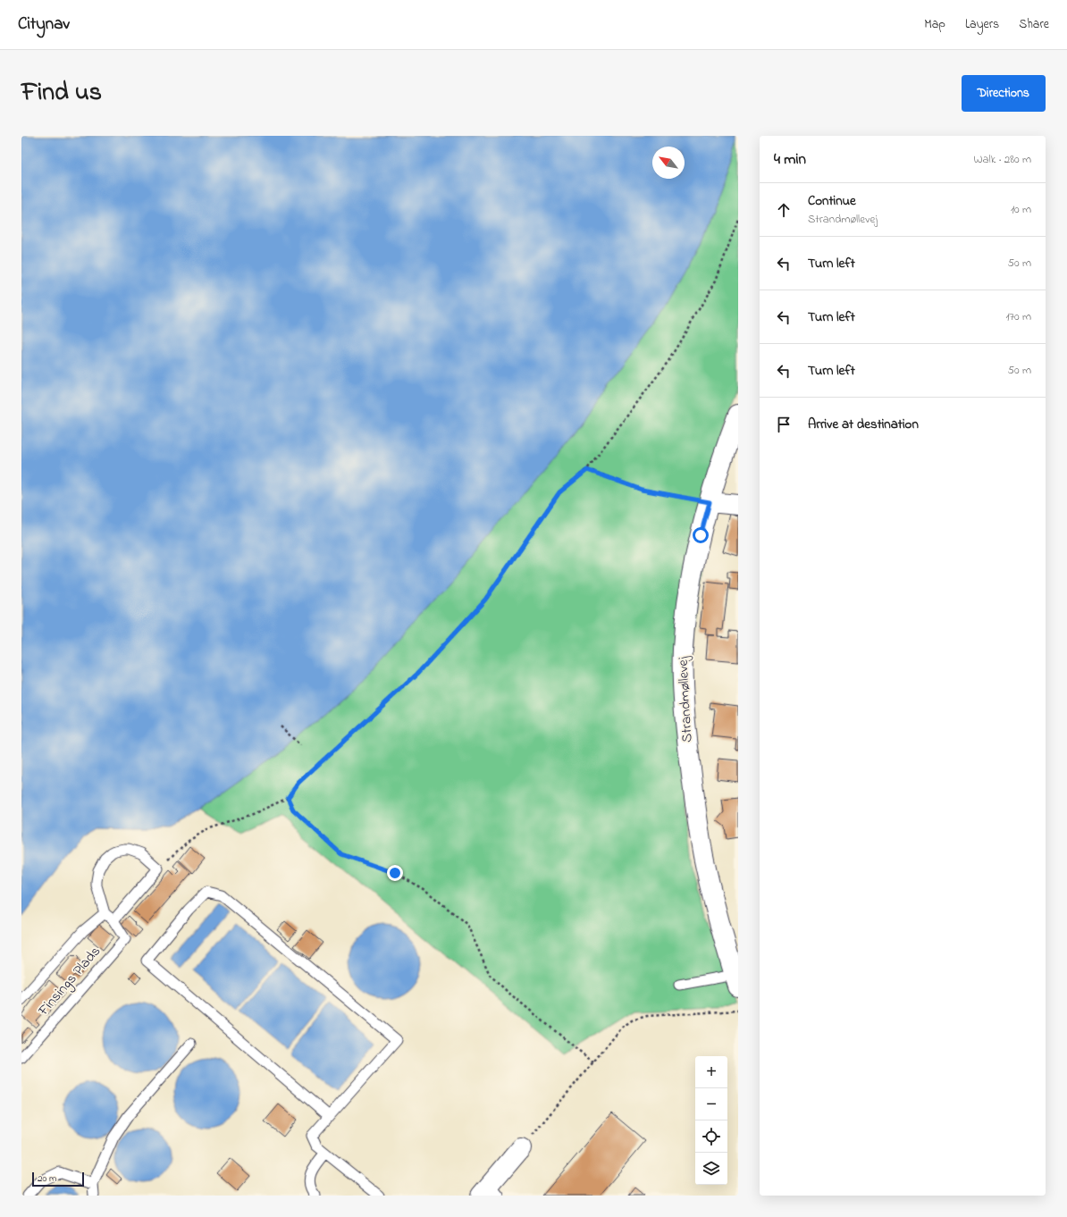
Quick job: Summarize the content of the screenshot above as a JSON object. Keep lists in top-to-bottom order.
{
  "streets": {
    "street": ["Strandmøllevej"],
    "lane": ["Finsings Plads"]
  },
  "scale_bar": "20 m",
  "north": "top left",
  "page": {
    "header": "Citynav",
    "nav": ["Map", "Layers", "Share"],
    "title": "Find us",
    "buttons": "Directions",
    "heading": ["4 min", "Walk · 280 m"],
    "list": [
      ["Continue", "Strandmøllevej", "10 m"],
      ["Turn left", "50 m"],
      ["Turn left", "170 m"],
      ["Turn left", "50 m"],
      "Arrive at destination"
    ],
    "map_buttons": ["+", "−"],
    "scale": "20 m"
  }
}
